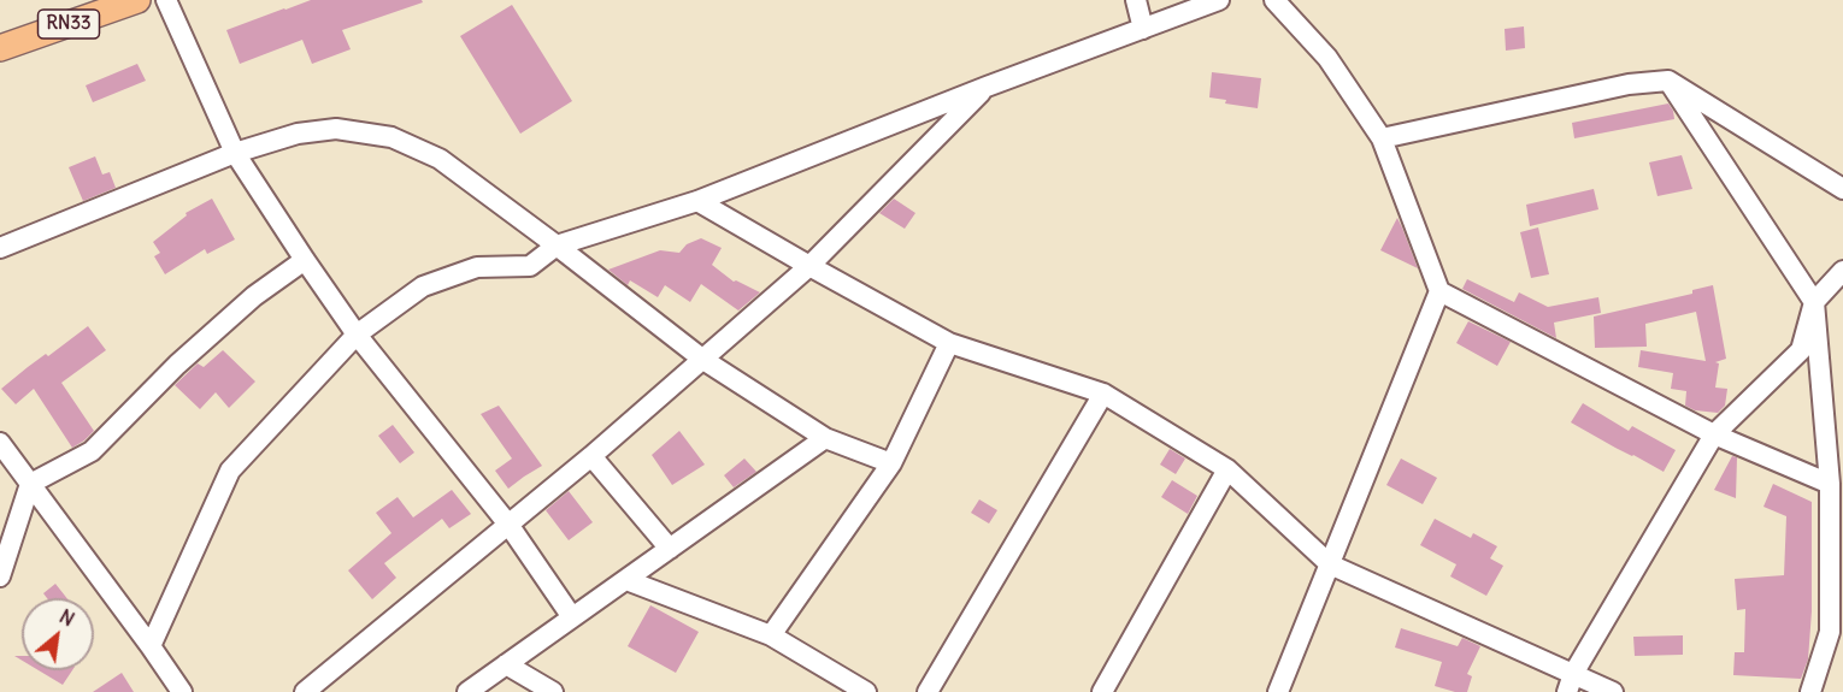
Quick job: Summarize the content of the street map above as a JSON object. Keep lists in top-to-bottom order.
{
  "streets": {
    "main road": ["RN33"]
  },
  "north": "top right"
}
